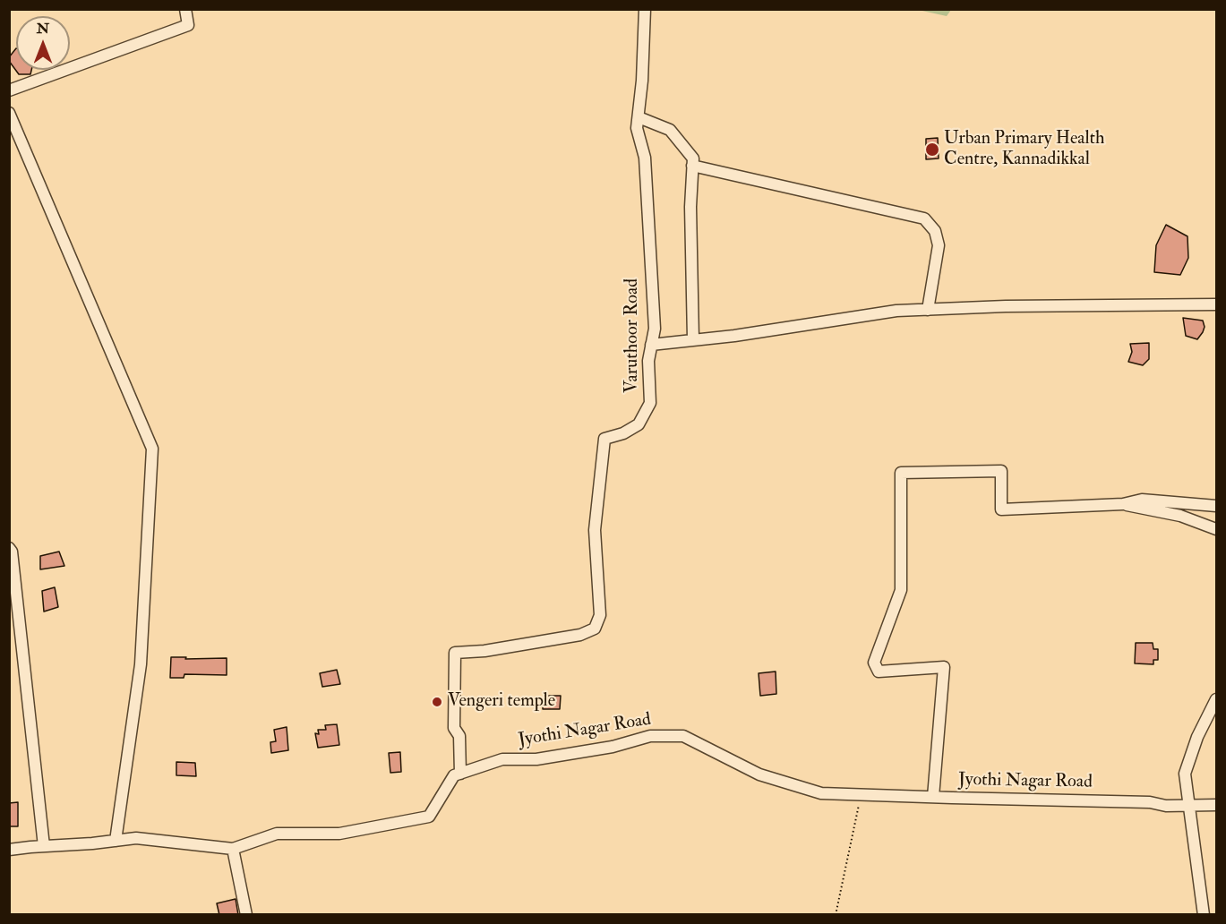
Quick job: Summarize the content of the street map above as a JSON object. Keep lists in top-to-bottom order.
{
  "streets": {
    "street": ["Varuthoor Road", "Jyothi Nagar Road"]
  },
  "crossings": [
    ["Varuthoor Road", "Jyothi Nagar Road"]
  ],
  "places": ["Urban Primary Health Centre, Kannadikkal", "Vengeri temple"],
  "north": "top"
}
